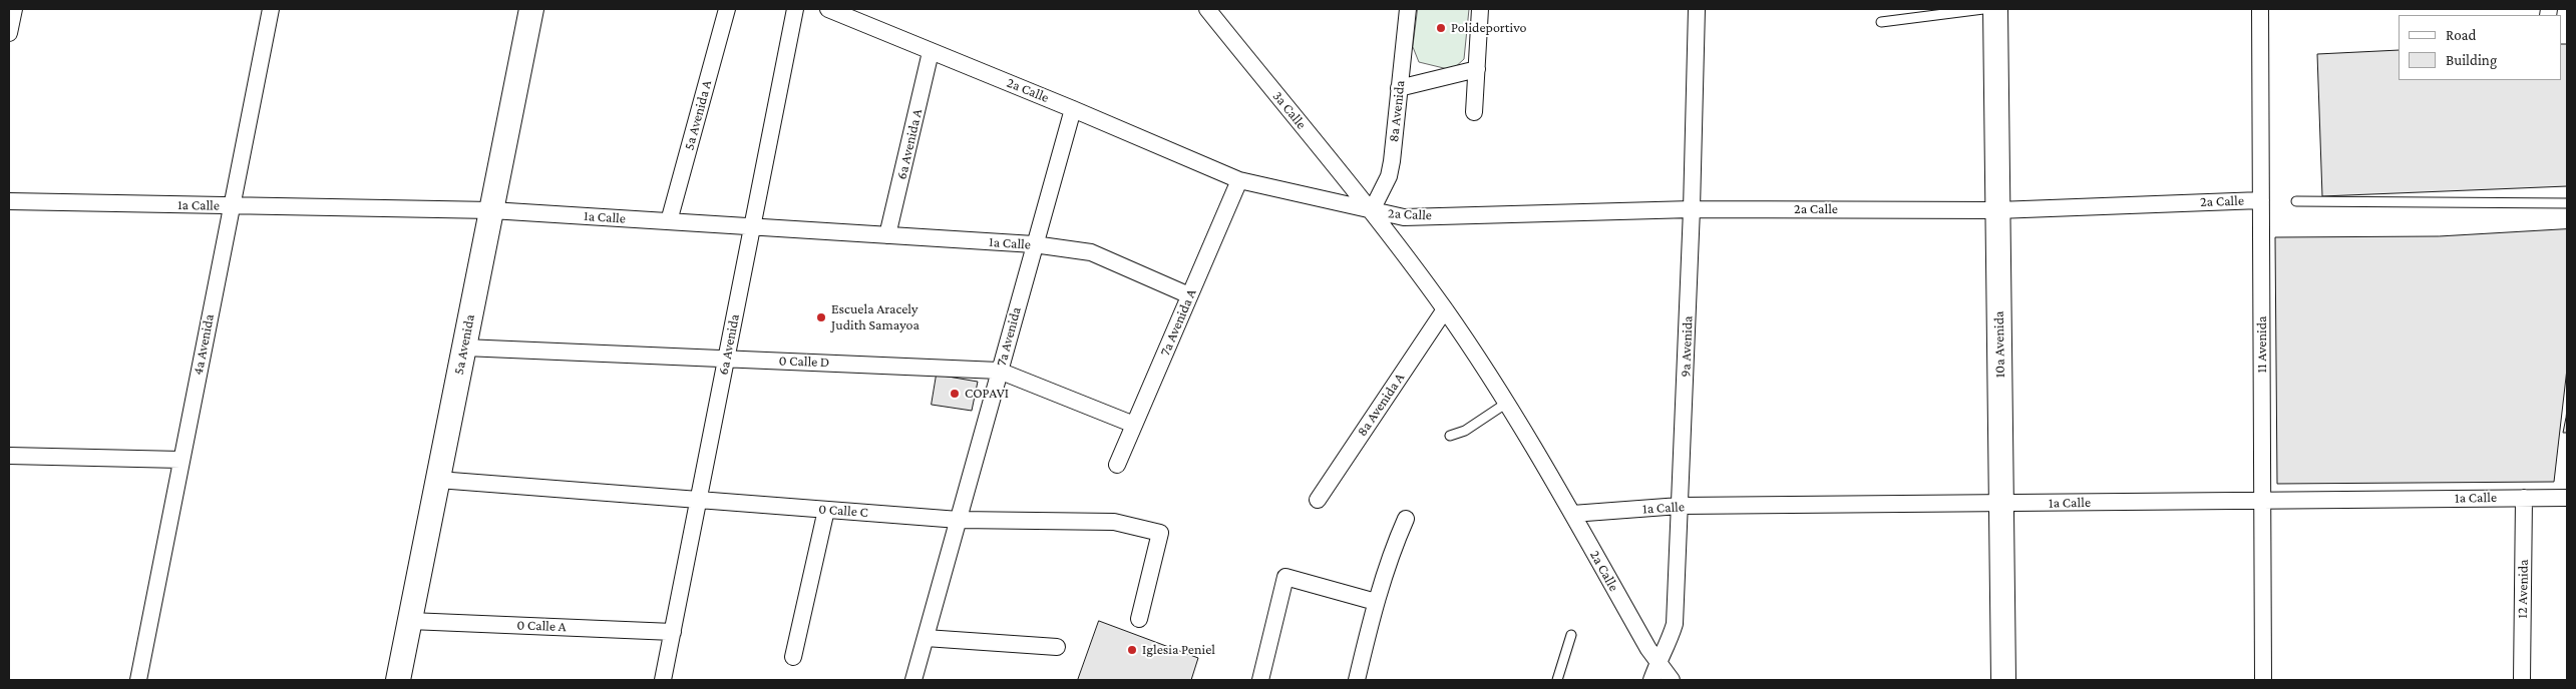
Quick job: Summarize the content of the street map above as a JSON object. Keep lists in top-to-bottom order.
{
  "streets": {
    "main road": ["5a Avenida", "10a Avenida"],
    "street": [
      "2a Calle",
      "3a Calle",
      "8a Avenida",
      "5a Avenida A",
      "6a Avenida A",
      "1a Calle",
      "7a Avenida A",
      "7a Avenida",
      "4a Avenida",
      "6a Avenida",
      "11 Avenida",
      "9a Avenida",
      "0 Calle D",
      "8a Avenida A",
      "0 Calle C",
      "12 Avenida",
      "0 Calle A"
    ]
  },
  "crossings": [
    ["2a Calle", "3a Calle"],
    ["2a Calle", "8a Avenida"],
    ["2a Calle", "6a Avenida A"],
    ["2a Calle", "1a Calle"],
    ["2a Calle", "7a Avenida A"],
    ["2a Calle", "7a Avenida"],
    ["2a Calle", "10a Avenida"],
    ["2a Calle", "11 Avenida"],
    ["2a Calle", "9a Avenida"],
    ["2a Calle", "8a Avenida A"],
    ["3a Calle", "8a Avenida"],
    ["5a Avenida A", "1a Calle"],
    ["6a Avenida A", "1a Calle"],
    ["1a Calle", "7a Avenida A"],
    ["1a Calle", "7a Avenida"],
    ["1a Calle", "4a Avenida"],
    ["1a Calle", "5a Avenida"],
    ["1a Calle", "6a Avenida"],
    ["1a Calle", "10a Avenida"],
    ["1a Calle", "11 Avenida"],
    ["1a Calle", "9a Avenida"],
    ["1a Calle", "12 Avenida"],
    ["7a Avenida A", "0 Calle D"],
    ["7a Avenida", "0 Calle D"],
    ["7a Avenida", "0 Calle C"],
    ["5a Avenida", "0 Calle D"],
    ["5a Avenida", "0 Calle C"],
    ["5a Avenida", "0 Calle A"],
    ["6a Avenida", "0 Calle D"],
    ["6a Avenida", "0 Calle C"],
    ["6a Avenida", "0 Calle A"]
  ],
  "places": [
    "Polideportivo",
    "Escuela Aracely Judith Samayoa",
    "COPAVI",
    "Iglesia Peniel"
  ],
  "legend": ["Road", "Building"]
}
